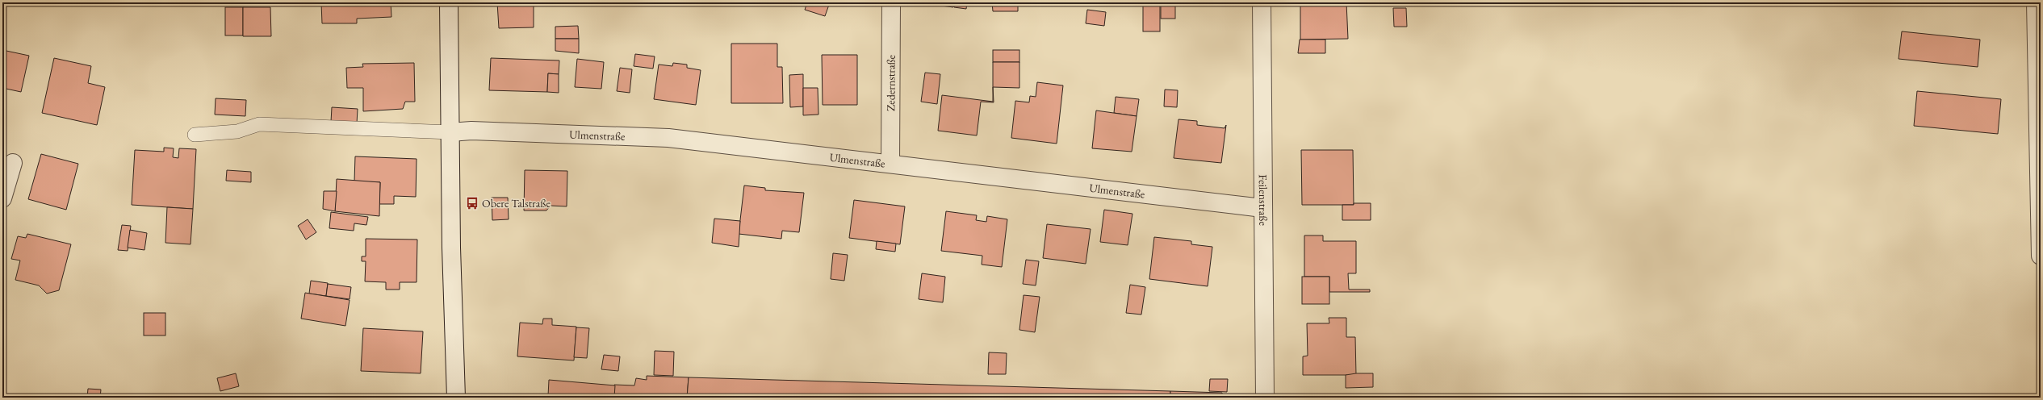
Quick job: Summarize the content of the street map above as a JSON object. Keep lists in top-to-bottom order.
{
  "streets": {
    "street": ["Zedernstraße", "Ulmenstraße", "Feilenstraße"]
  },
  "crossings": [
    ["Zedernstraße", "Ulmenstraße"],
    ["Ulmenstraße", "Feilenstraße"]
  ],
  "places": {
    "bus stop": ["Obere Talstraße"]
  }
}
